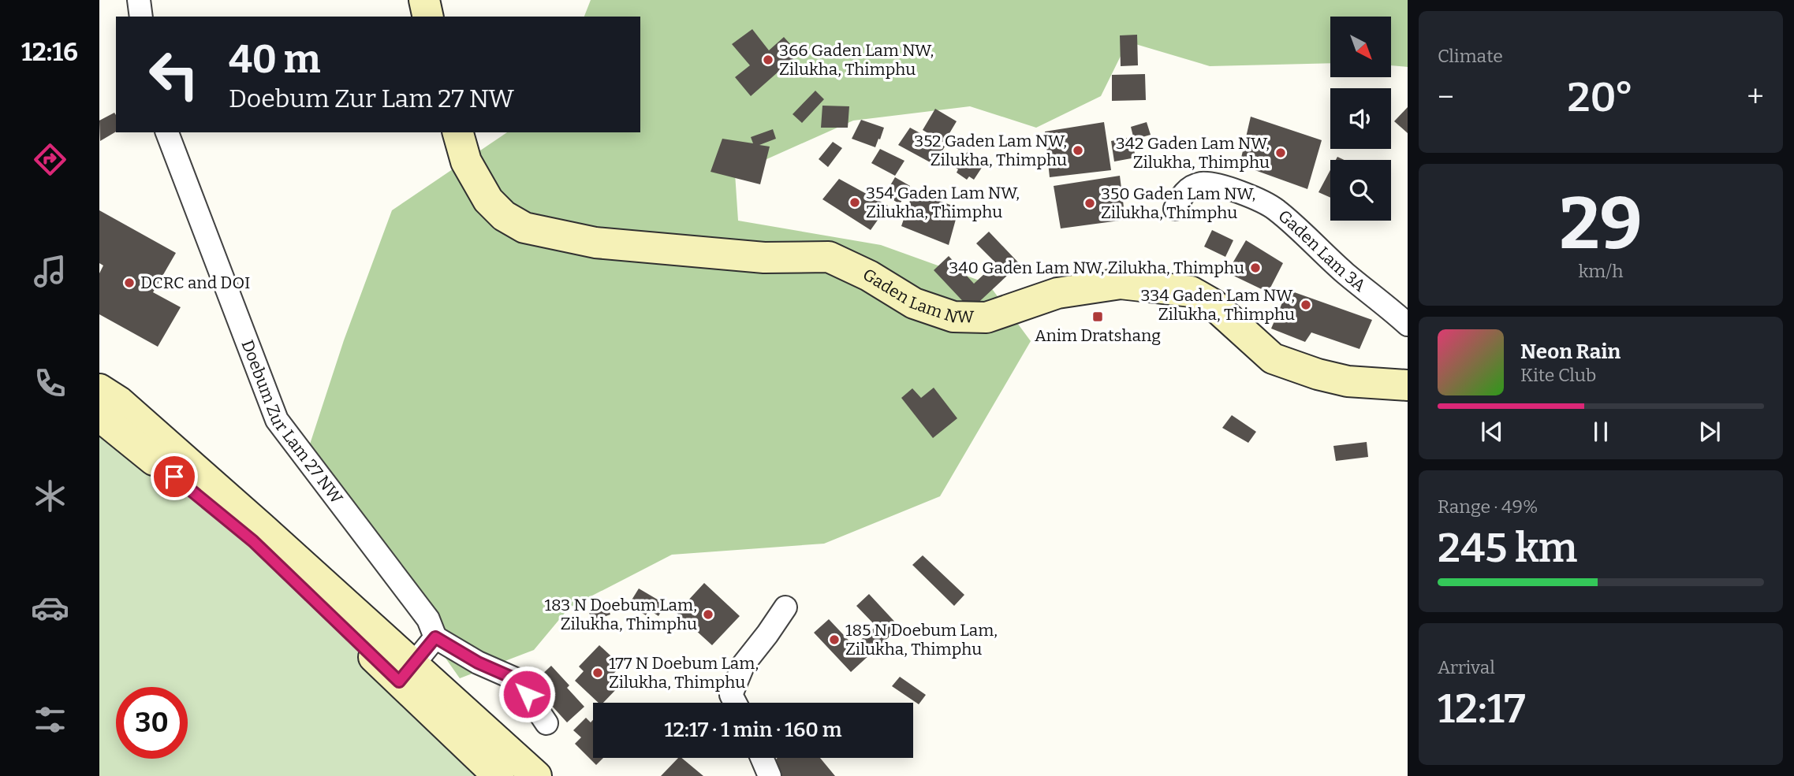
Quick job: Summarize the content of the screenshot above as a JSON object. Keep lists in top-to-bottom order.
{
  "streets": {
    "main road": ["Gaden Lam NW"],
    "street": ["Gaden Lam 3A", "Doebum Zur Lam 27 NW"]
  },
  "places": {
    "other": [
      "366 Gaden Lam NW, Zilukha, Thimphu",
      "352 Gaden Lam NW, Zilukha, Thimphu",
      "342 Gaden Lam NW, Zilukha, Thimphu",
      "354 Gaden Lam NW, Zilukha, Thimphu",
      "350 Gaden Lam NW, Zilukha, Thimphu",
      "340 Gaden Lam NW, Zilukha, Thimphu",
      "DCRC and DOI",
      "334 Gaden Lam NW, Zilukha, Thimphu",
      "183 N Doebum Lam, Zilukha, Thimphu",
      "185 N Doebum Lam, Zilukha, Thimphu",
      "177 N Doebum Lam, Zilukha, Thimphu"
    ],
    "transit": ["Anim Dratshang"]
  },
  "north": "bottom right",
  "page": {
    "tabs": "12:16",
    "tile": [
      "Climate",
      ["29", "km/h"],
      ["Range · 49%", "245 km"],
      ["Arrival", "12:17"]
    ],
    "turn": ["40 m", "Doebum Zur Lam 27 NW"],
    "heat": ["−", "20°", "+"],
    "song": ["Neon Rain", "Kite Club"],
    "limit": "30",
    "trip": "12:17 · 1 min · 160 m"
  }
}
